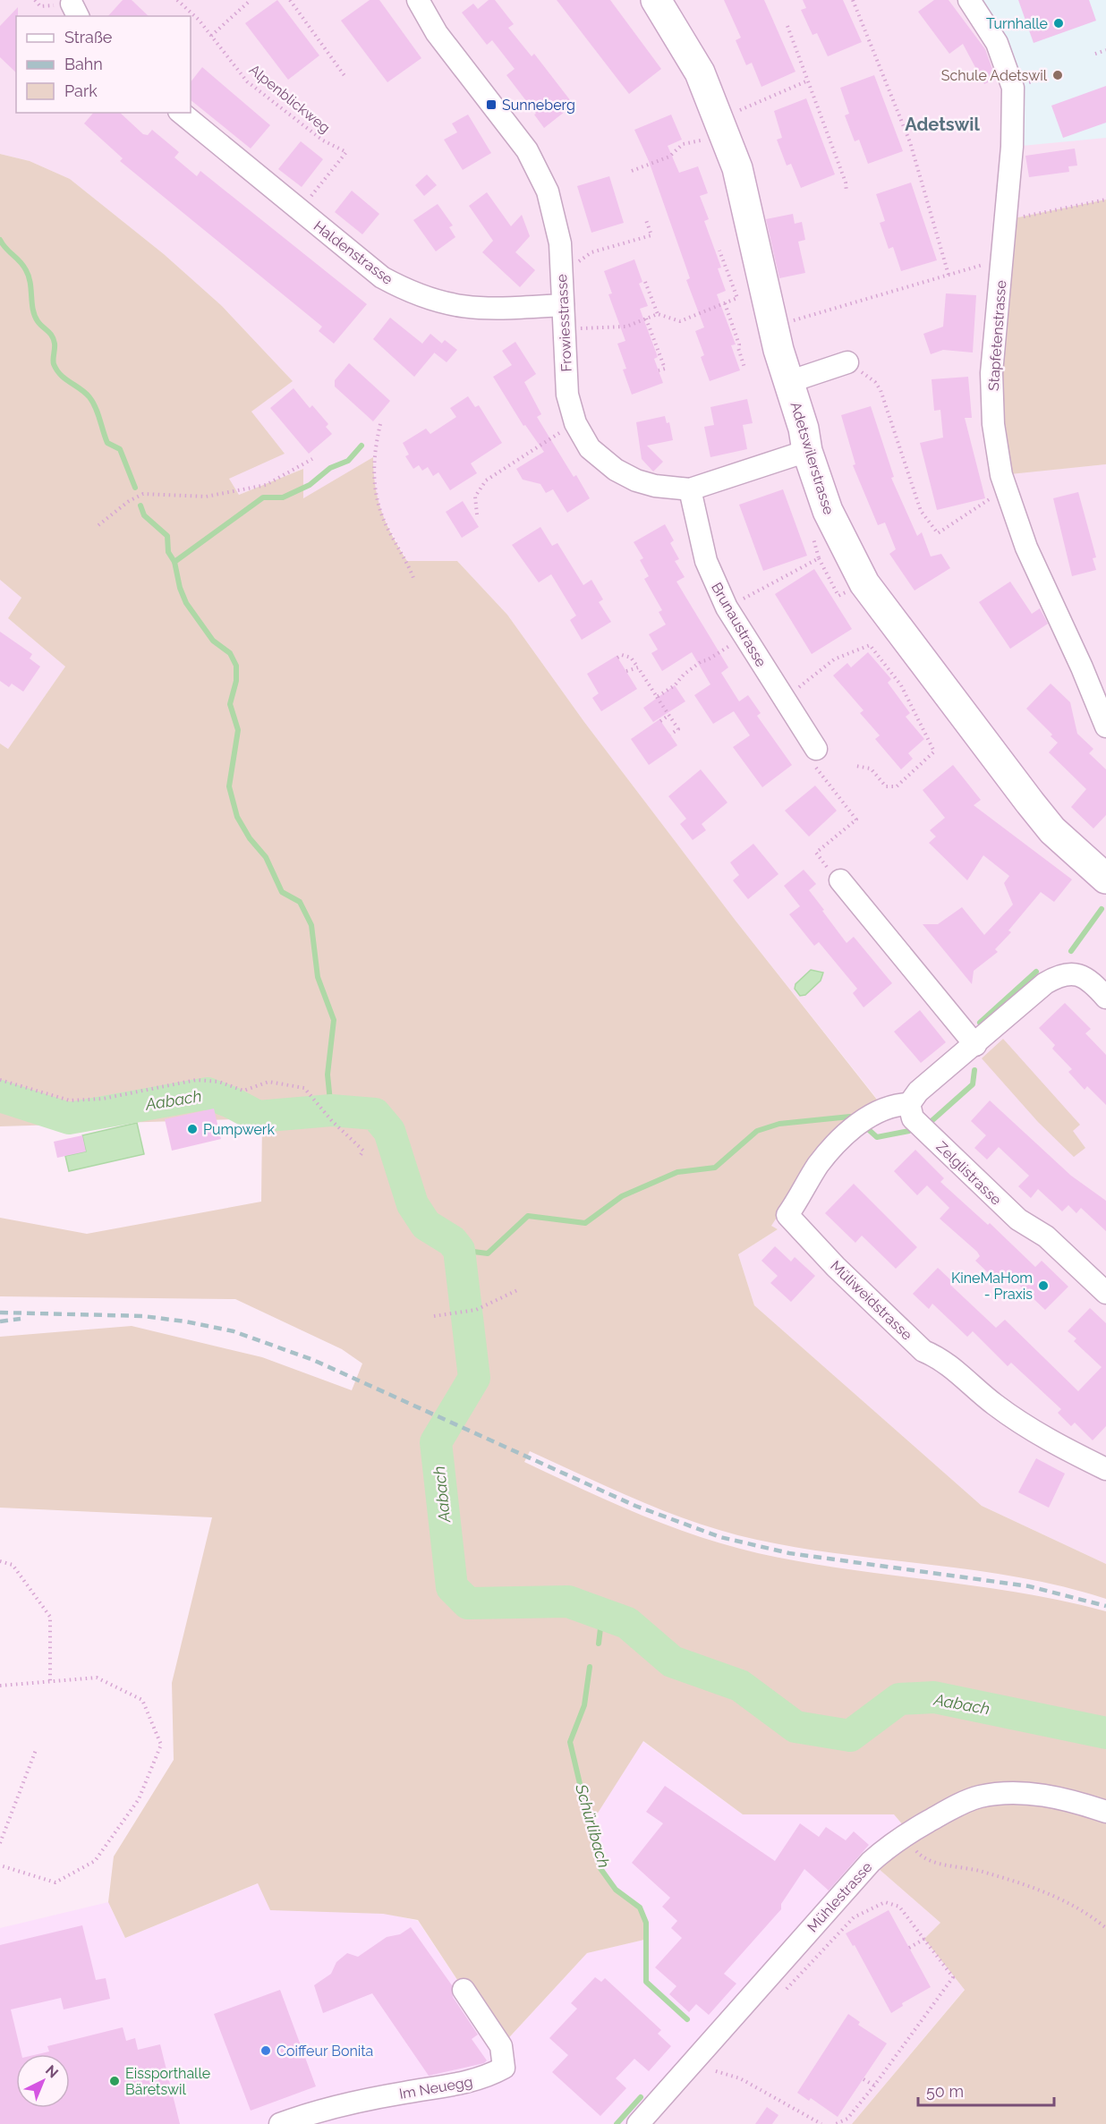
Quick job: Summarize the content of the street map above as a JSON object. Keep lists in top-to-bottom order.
{
  "streets": {
    "street": [
      "Haldenstrasse",
      "Frowiesstrasse",
      "Stapfetenstrasse",
      "Adetswilerstrasse",
      "Brunaustrasse",
      "Zelglistrasse",
      "Müliweidstrasse",
      "Mühlestrasse",
      "Im Neuegg"
    ],
    "path": ["Alpenblickweg"]
  },
  "crossings": [
    ["Alpenblickweg", "Haldenstrasse"],
    ["Haldenstrasse", "Frowiesstrasse"],
    ["Frowiesstrasse", "Adetswilerstrasse"],
    ["Frowiesstrasse", "Brunaustrasse"],
    ["Zelglistrasse", "Müliweidstrasse"]
  ],
  "districts": ["Adetswil"],
  "water": ["Aabach", "Schürlibach"],
  "places": {
    "other": [
      "Turnhalle",
      "Schule Adetswil",
      "Pumpwerk",
      "KineMaHom - Praxis",
      "Coiffeur Bonita",
      "Eissporthalle Bäretswil"
    ],
    "transit": ["Sunneberg"]
  },
  "legend": ["Straße", "Bahn", "Park"],
  "scale_bar": "50 m",
  "north": "top right"
}
